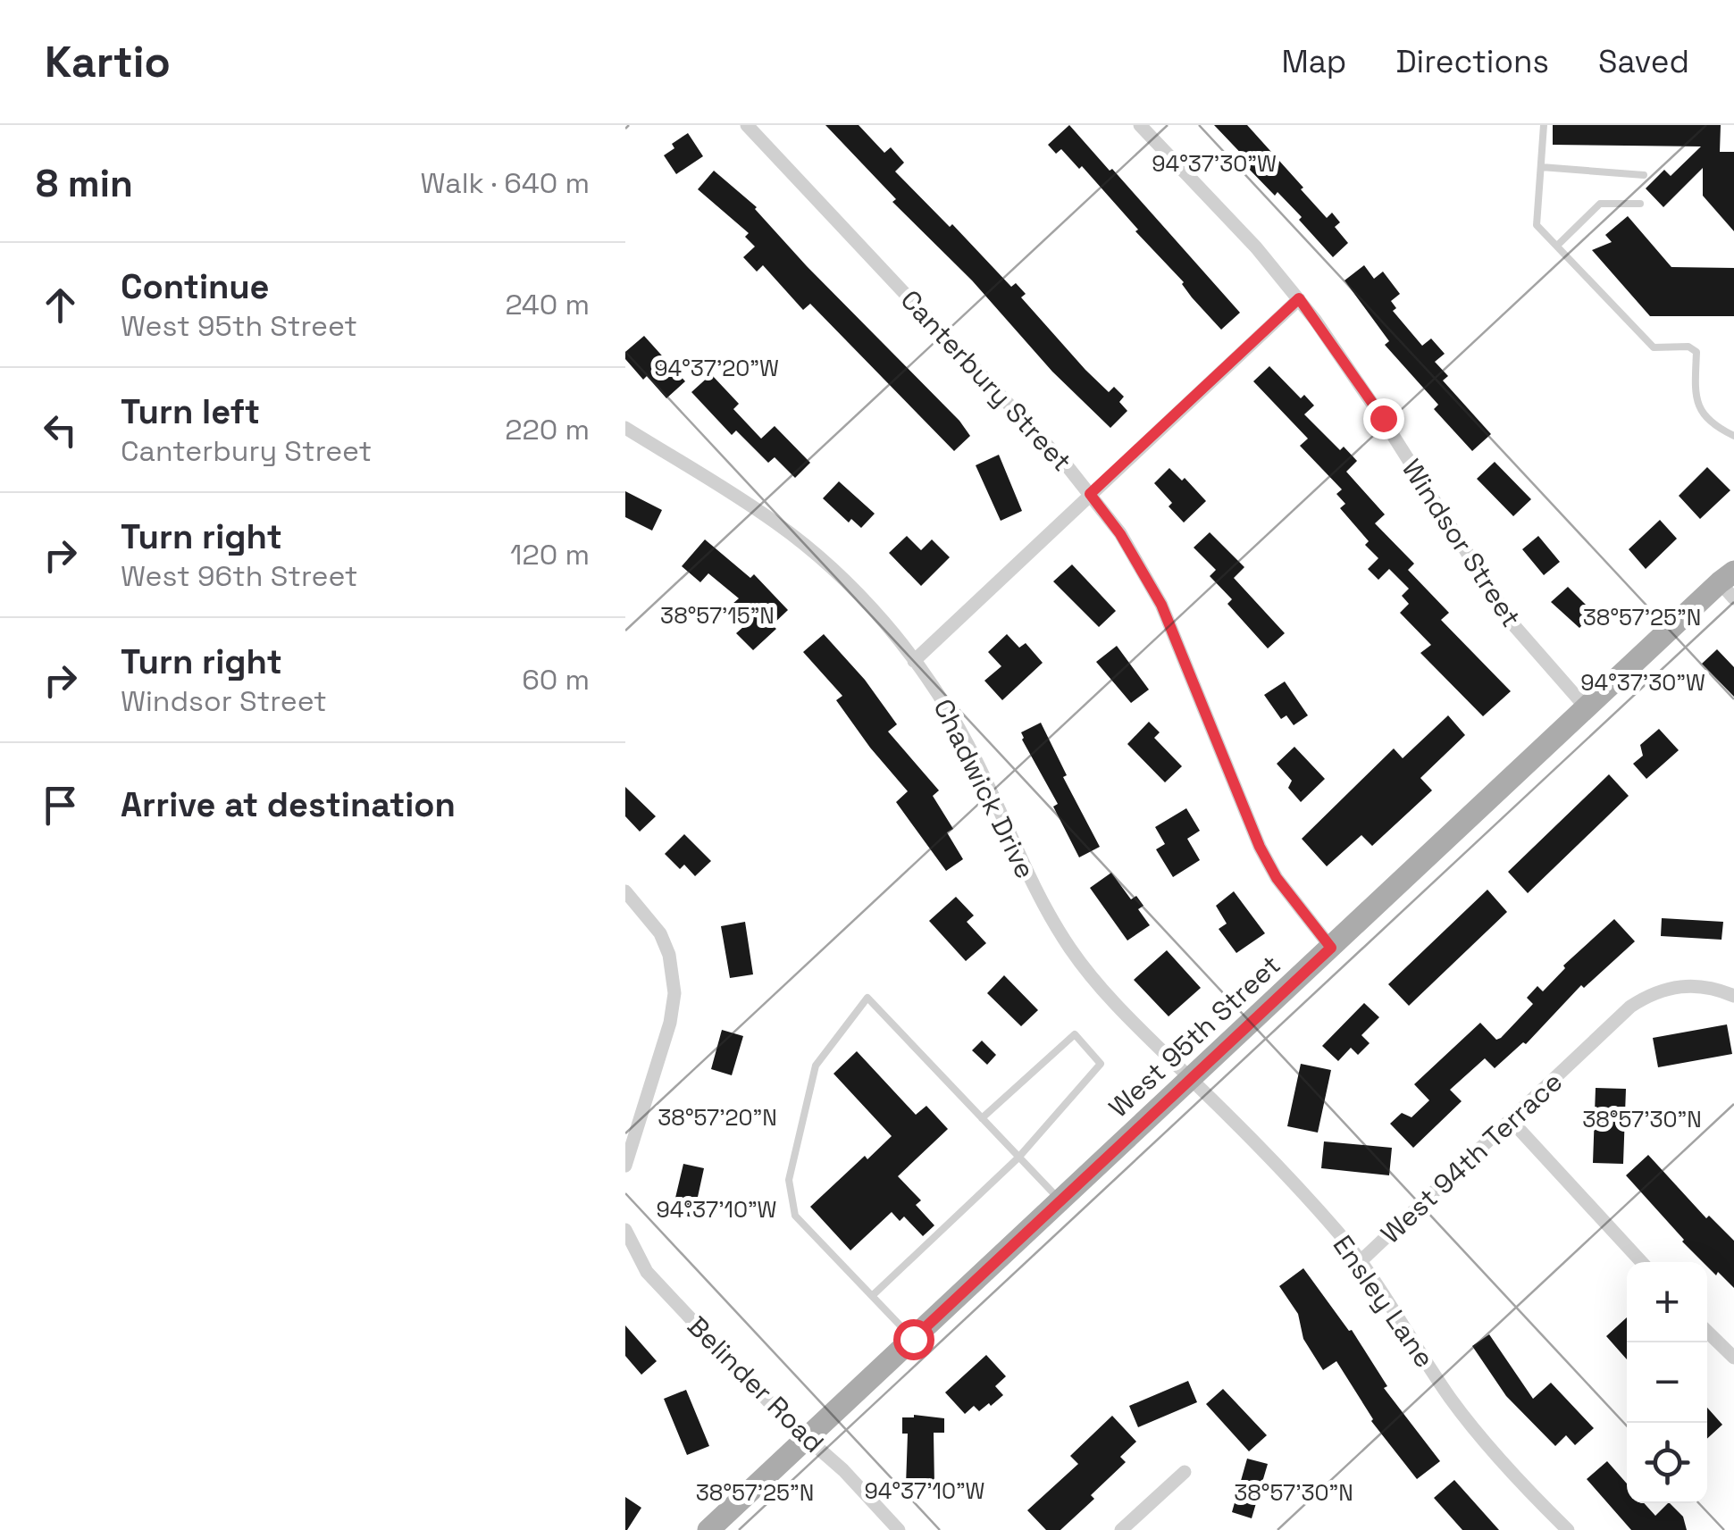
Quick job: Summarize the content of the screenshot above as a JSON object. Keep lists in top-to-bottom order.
{
  "streets": {
    "main road": ["West 95th Street"],
    "street": [
      "Canterbury Street",
      "Windsor Street",
      "Chadwick Drive",
      "West 94th Terrace",
      "Ensley Lane",
      "Belinder Road"
    ]
  },
  "crossings": [
    ["Canterbury Street", "West 95th Street"],
    ["Windsor Street", "West 95th Street"],
    ["Chadwick Drive", "West 95th Street"],
    ["Chadwick Drive", "Ensley Lane"],
    ["West 95th Street", "Ensley Lane"],
    ["West 95th Street", "Belinder Road"],
    ["West 94th Terrace", "Ensley Lane"]
  ],
  "page": {
    "header": "Kartio",
    "nav": ["Map", "Directions", "Saved"],
    "heading": ["8 min", "Walk · 640 m"],
    "list": [
      ["Continue", "West 95th Street", "240 m"],
      ["Turn left", "Canterbury Street", "220 m"],
      ["Turn right", "West 96th Street", "120 m"],
      ["Turn right", "Windsor Street", "60 m"],
      "Arrive at destination"
    ],
    "map_buttons": ["+", "−"]
  },
  "coordinates": [
    "94°37'30\"W",
    "94°37'20\"W",
    "38°57'15\"N",
    "38°57'25\"N",
    "38°57'20\"N",
    "38°57'30\"N",
    "94°37'10\"W"
  ]
}
